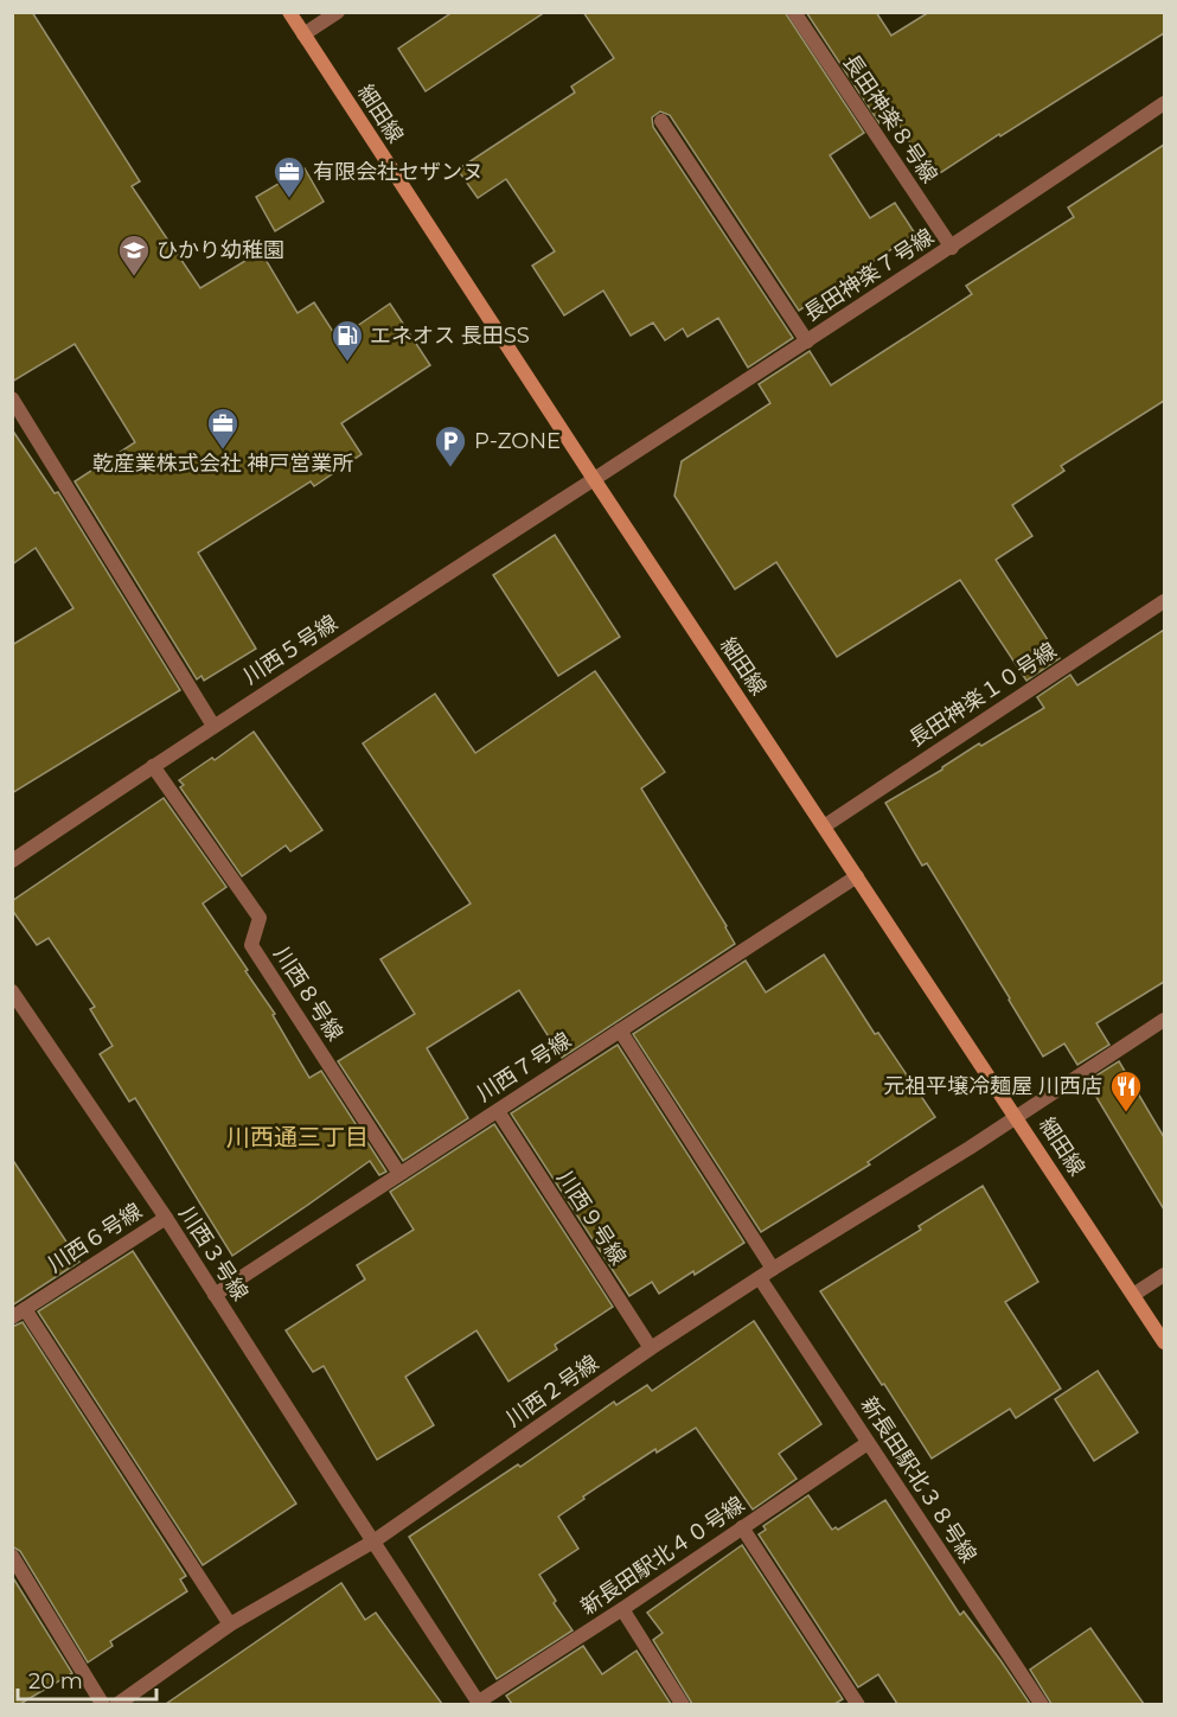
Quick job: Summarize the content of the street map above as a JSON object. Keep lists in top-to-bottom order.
{
  "streets": {
    "street": [
      "細田線",
      "長田神楽８号線",
      "長田神楽７号線",
      "川西５号線",
      "長田神楽１０号線",
      "川西８号線",
      "川西７号線",
      "川西９号線",
      "川西６号線",
      "川西３号線",
      "川西２号線",
      "新長田駅北３８号線",
      "新長田駅北４０号線"
    ]
  },
  "crossings": [
    ["細田線", "長田神楽７号線"],
    ["細田線", "川西５号線"],
    ["細田線", "長田神楽１０号線"],
    ["細田線", "川西７号線"],
    ["細田線", "川西２号線"],
    ["長田神楽８号線", "長田神楽７号線"],
    ["長田神楽７号線", "川西５号線"],
    ["川西５号線", "川西８号線"],
    ["川西８号線", "川西７号線"],
    ["川西７号線", "川西９号線"],
    ["川西７号線", "川西３号線"],
    ["川西９号線", "川西２号線"],
    ["川西６号線", "川西３号線"],
    ["川西３号線", "川西２号線"],
    ["川西３号線", "新長田駅北４０号線"],
    ["川西２号線", "新長田駅北３８号線"],
    ["新長田駅北３８号線", "新長田駅北４０号線"]
  ],
  "districts": ["川西通三丁目"],
  "places": {
    "office": ["有限会社セザンヌ", "乾産業株式会社 神戸営業所"],
    "school or university": ["ひかり幼稚園"],
    "fuel station": ["エネオス 長田SS"],
    "parking": ["P-ZONE"],
    "restaurant": ["元祖平壌冷麺屋 川西店"]
  },
  "scale_bar": "20 m"
}
